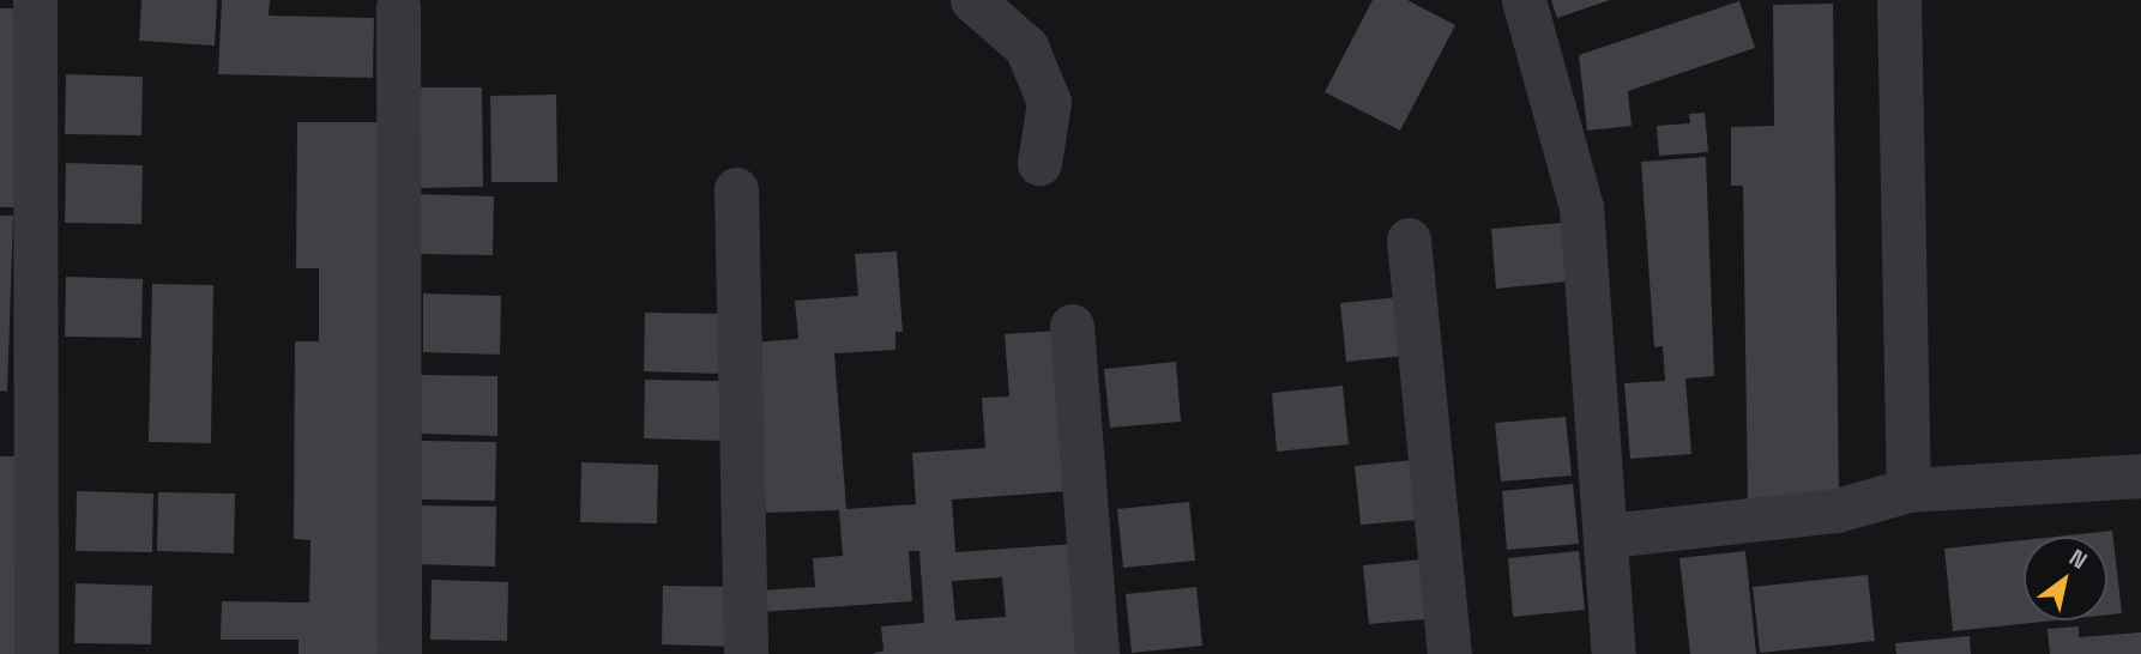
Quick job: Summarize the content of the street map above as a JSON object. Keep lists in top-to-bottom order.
{
  "north": "top right"
}
